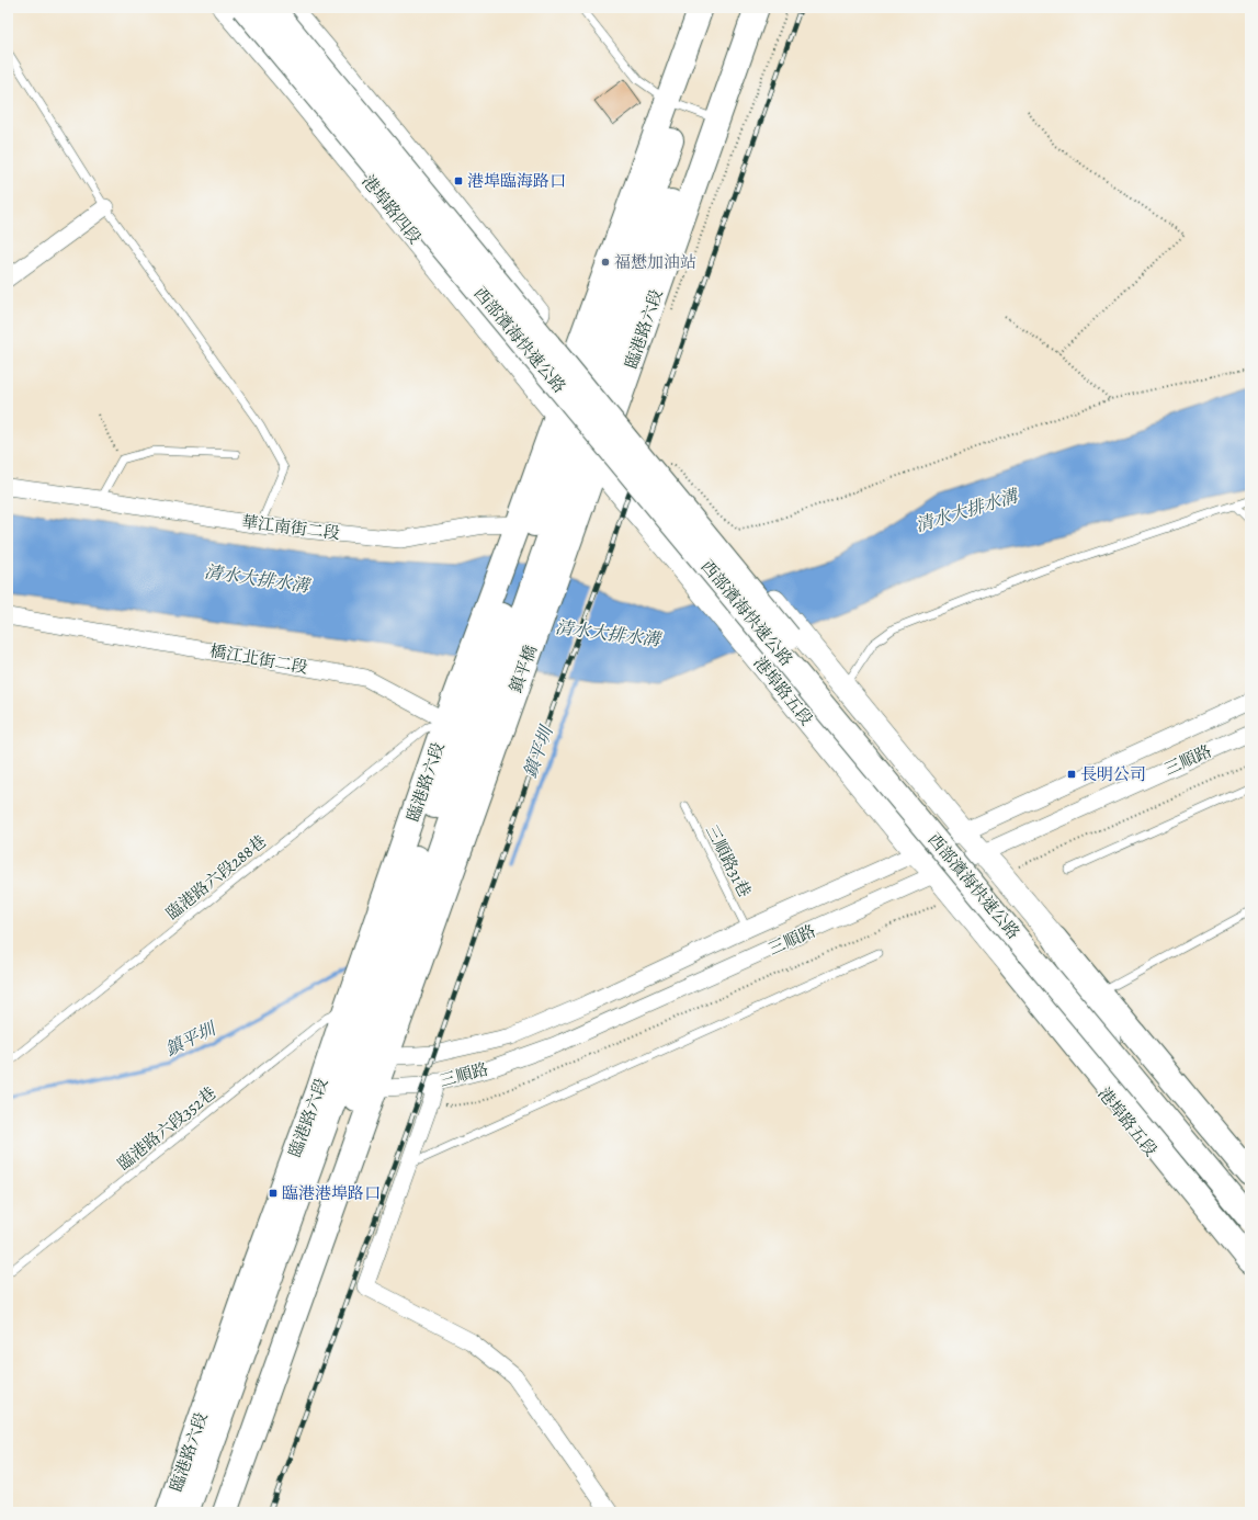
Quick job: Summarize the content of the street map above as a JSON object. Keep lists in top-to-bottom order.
{
  "streets": {
    "main road": ["臨港路六段", "西部濱海快速公路", "鎮平橋"],
    "street": [
      "港埠路四段",
      "華江南街二段",
      "橋江北街二段",
      "港埠路五段",
      "三順路"
    ],
    "lane": ["三順路31巷", "臨港路六段288巷", "臨港路六段352巷"]
  },
  "crossings": [
    ["港埠路四段", "臨港路六段"],
    ["港埠路四段", "港埠路五段"],
    ["臨港路六段", "華江南街二段"],
    ["臨港路六段", "橋江北街二段"],
    ["臨港路六段", "鎮平橋"],
    ["臨港路六段", "港埠路五段"],
    ["臨港路六段", "三順路"],
    ["臨港路六段", "臨港路六段288巷"],
    ["臨港路六段", "臨港路六段352巷"],
    ["華江南街二段", "鎮平橋"],
    ["橋江北街二段", "鎮平橋"],
    ["橋江北街二段", "臨港路六段288巷"],
    ["鎮平橋", "臨港路六段288巷"],
    ["港埠路五段", "三順路"],
    ["三順路", "三順路31巷"]
  ],
  "water": ["清水大排水溝", "鎮平圳"],
  "places": {
    "transit": ["港埠臨海路口", "長明公司", "臨港港埠路口"],
    "other": ["福懋加油站"]
  }
}
